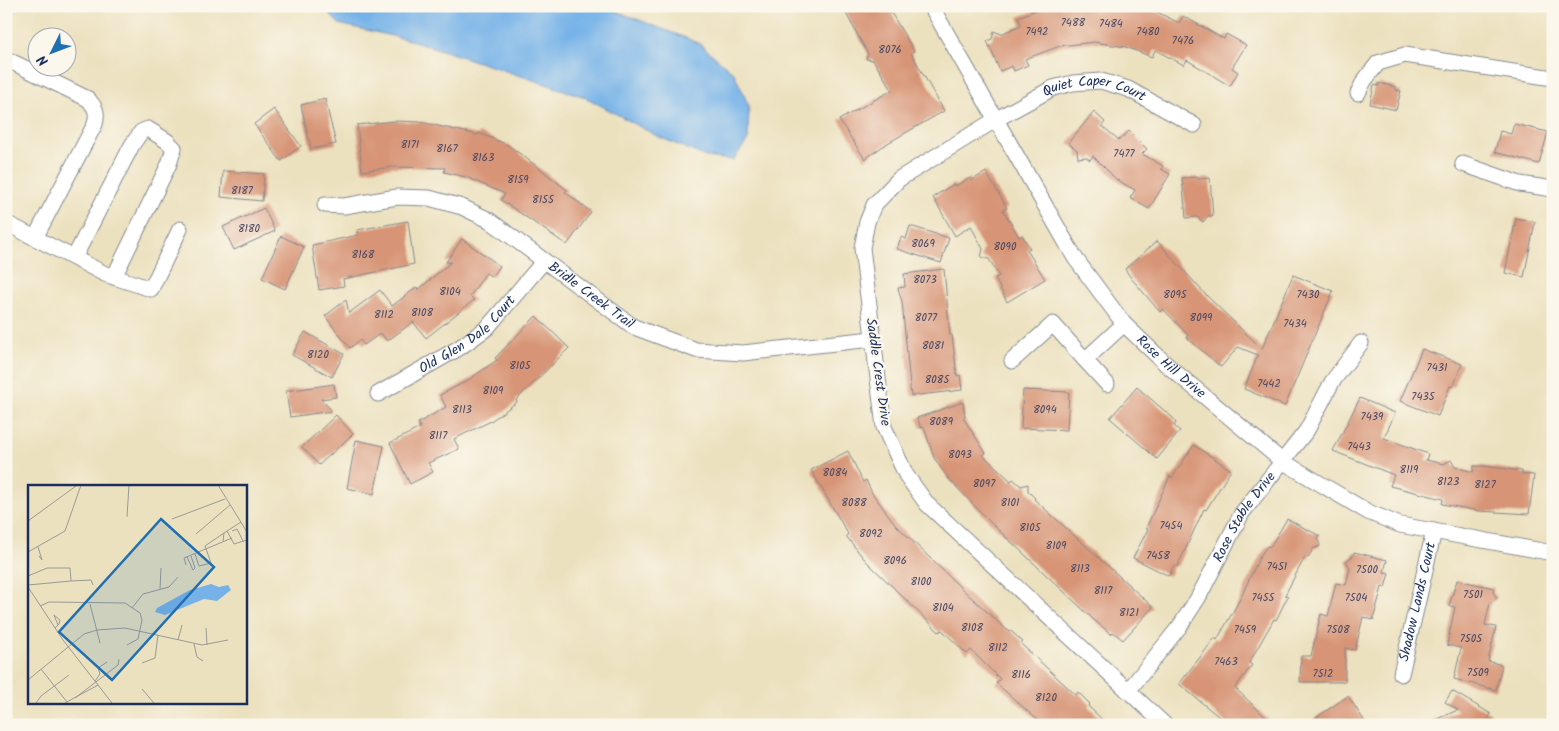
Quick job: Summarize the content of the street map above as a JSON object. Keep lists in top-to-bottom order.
{
  "streets": {
    "street": [
      "Quiet Caper Court",
      "Bridle Creek Trail",
      "Old Glen Dale Court",
      "Rose Hill Drive",
      "Saddle Crest Drive",
      "Rose Stable Drive",
      "Shadow Lands Court"
    ]
  },
  "crossings": [
    ["Quiet Caper Court", "Rose Hill Drive"],
    ["Quiet Caper Court", "Saddle Crest Drive"],
    ["Bridle Creek Trail", "Old Glen Dale Court"],
    ["Bridle Creek Trail", "Saddle Crest Drive"],
    ["Rose Hill Drive", "Saddle Crest Drive"],
    ["Rose Hill Drive", "Rose Stable Drive"],
    ["Rose Hill Drive", "Shadow Lands Court"],
    ["Saddle Crest Drive", "Rose Stable Drive"]
  ],
  "house_numbers": [
    "7488",
    "7484",
    "7492",
    "7480",
    "7476",
    "8076",
    "8171",
    "8167",
    "7477",
    "8163",
    "8159",
    "8187",
    "8155",
    "8180",
    "8069",
    "8090",
    "8168",
    "8073",
    "8104",
    "8095",
    "7430",
    "8108",
    "8112",
    "8077",
    "8099",
    "7434",
    "8081",
    "8120",
    "8105",
    "7431",
    "8085",
    "7442",
    "8109",
    "7435",
    "8113",
    "8094",
    "7439",
    "8089",
    "8117",
    "7443",
    "8093",
    "8119",
    "8084",
    "8123",
    "8097",
    "8127",
    "8088",
    "8101",
    "7454",
    "8105",
    "8092",
    "8109",
    "7458",
    "8096",
    "7451",
    "8113",
    "7500",
    "8100",
    "8117",
    "7501",
    "7455",
    "7504",
    "8104",
    "8121",
    "8108",
    "7459",
    "7508",
    "7505",
    "8112",
    "7463",
    "7509",
    "7512",
    "8116",
    "8120"
  ],
  "north": "bottom left"
}
